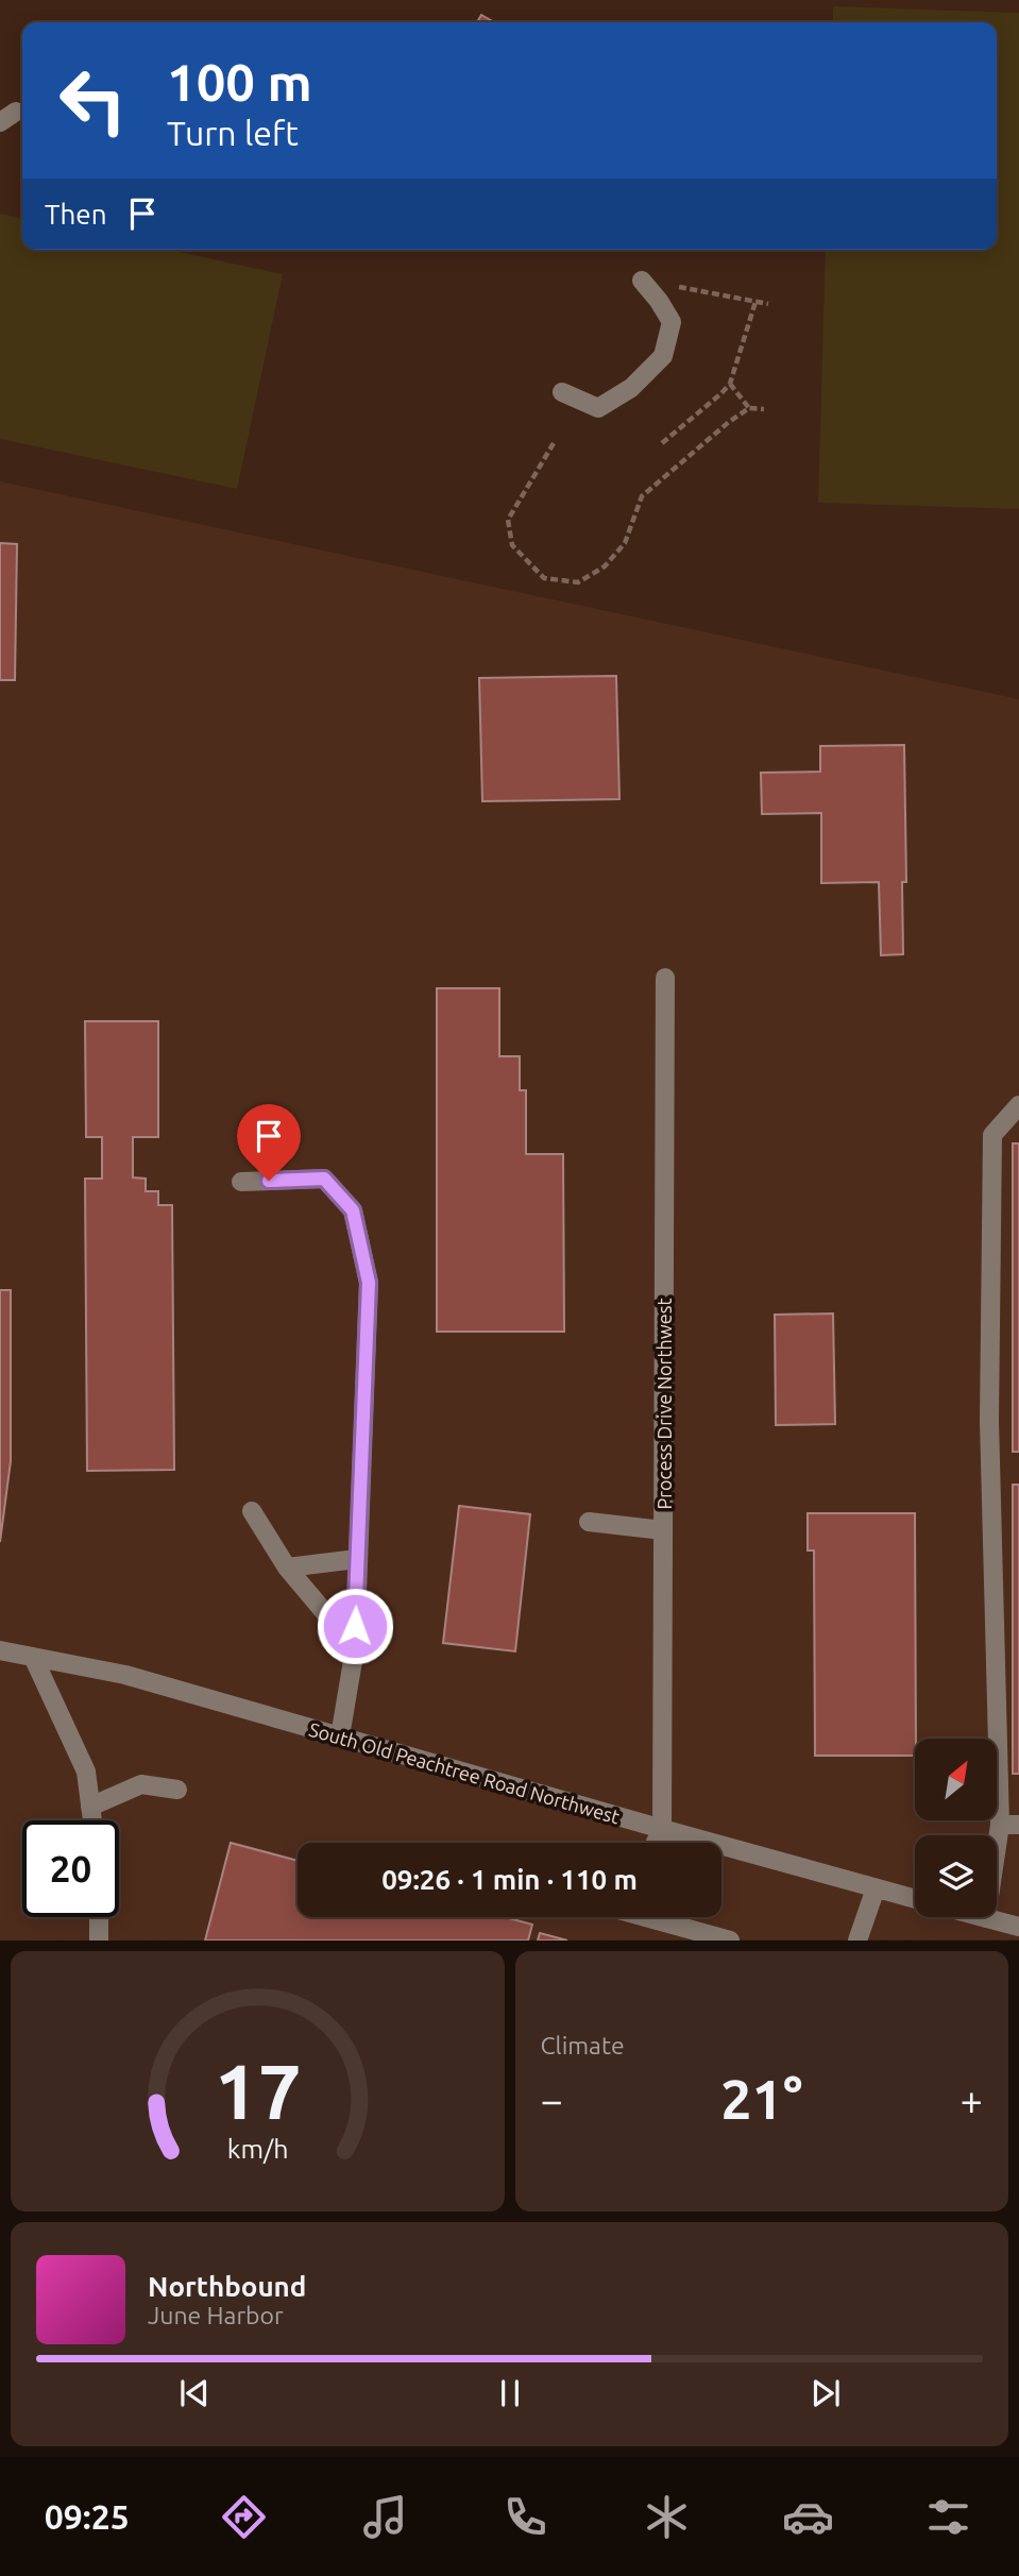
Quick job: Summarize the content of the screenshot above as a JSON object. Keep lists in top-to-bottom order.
{
  "streets": {
    "street": ["Process Drive Northwest", "South Old Peachtree Road Northwest"]
  },
  "crossings": [
    ["Process Drive Northwest", "South Old Peachtree Road Northwest"]
  ],
  "north": "top right",
  "page": {
    "turn": ["100 m", "Turn left"],
    "then": "Then",
    "limit": "20",
    "trip": "09:26 · 1 min · 110 m",
    "tile": "Climate",
    "heat": ["−", "21°", "+"],
    "song": ["Northbound", "June Harbor"],
    "tabs": "09:25",
    "gauge": ["17", "km/h"]
  }
}
